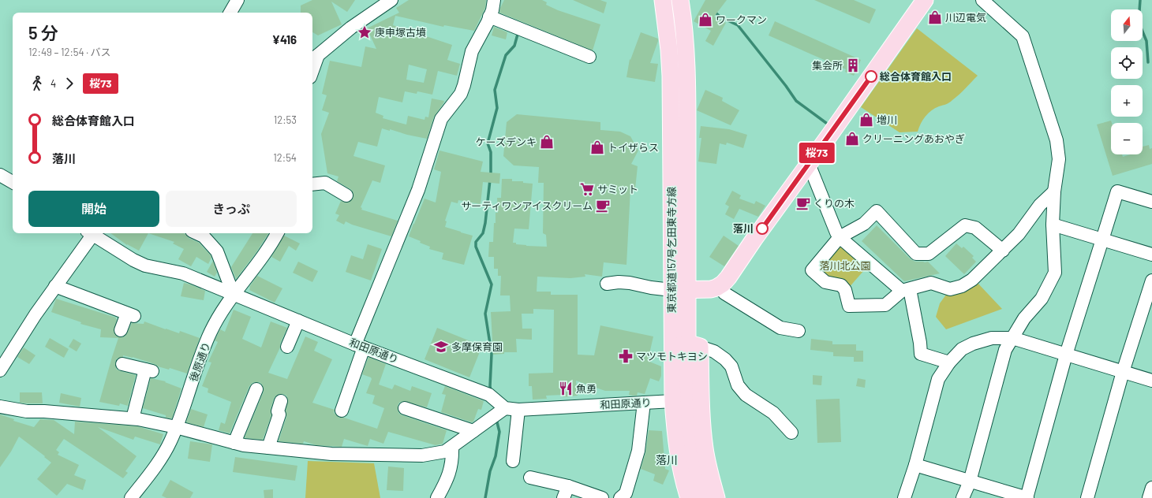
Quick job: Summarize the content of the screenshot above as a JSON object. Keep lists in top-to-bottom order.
{
  "streets": {
    "main road": ["東京都道157号乞田東寺方線"],
    "street": ["和田原通り", "後原通り"]
  },
  "crossings": [
    ["東京都道157号乞田東寺方線", "和田原通り"],
    ["和田原通り", "後原通り"]
  ],
  "districts": ["落川"],
  "parks": ["落川北公園"],
  "places": {
    "shop": [
      "川辺電気",
      "ワークマン",
      "増川",
      "クリーニングあおやぎ",
      "ケーズデンキ",
      "トイザらス"
    ],
    "place": ["庚申塚古墳"],
    "building": ["集会所"],
    "other": ["総合体育館入口", "落川"],
    "supermarket": ["サミット"],
    "cafe": ["くりの木", "サーティワンアイスクリーム"],
    "school or university": ["多摩保育園"],
    "pharmacy": ["マツモトキヨシ"],
    "restaurant": ["魚勇"]
  },
  "lines": ["bus line 桜73"],
  "north": "top",
  "page": {
    "on_map": "桜73",
    "map_buttons": ["+", "−"],
    "heading": ["5 分", "12:49 – 12:54 · バス", "¥416"],
    "legs": ["4", "桜73"],
    "list": [
      {
        "name": "総合体育館入口",
        "value": "12:53"
      },
      {
        "name": "落川",
        "value": "12:54"
      }
    ],
    "buttons": ["開始", "きっぷ"]
  }
}
